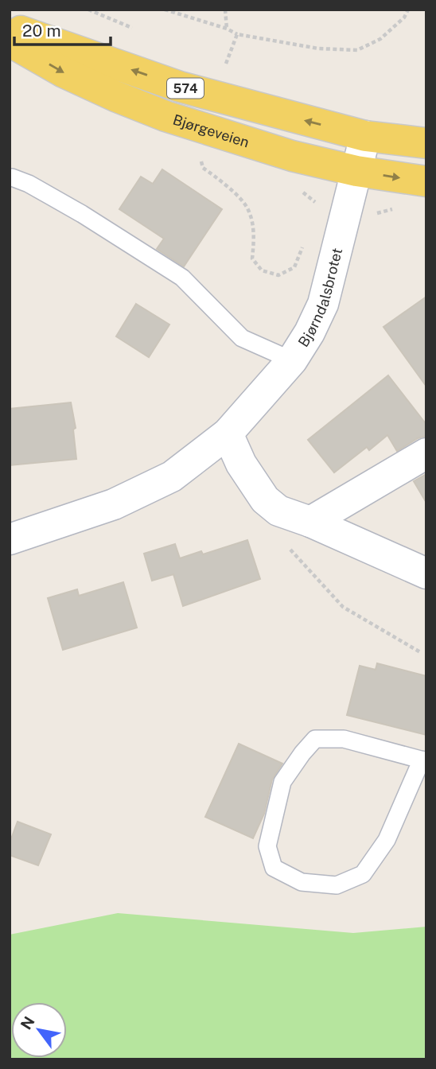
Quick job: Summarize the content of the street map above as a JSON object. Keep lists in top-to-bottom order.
{
  "streets": {
    "main road": ["574", "Bjørgeveien"],
    "street": ["Bjørndalsbrotet"]
  },
  "crossings": [
    ["574", "Bjørndalsbrotet"],
    ["Bjørgeveien", "Bjørndalsbrotet"]
  ],
  "scale_bar": "20 m",
  "north": "top left"
}
